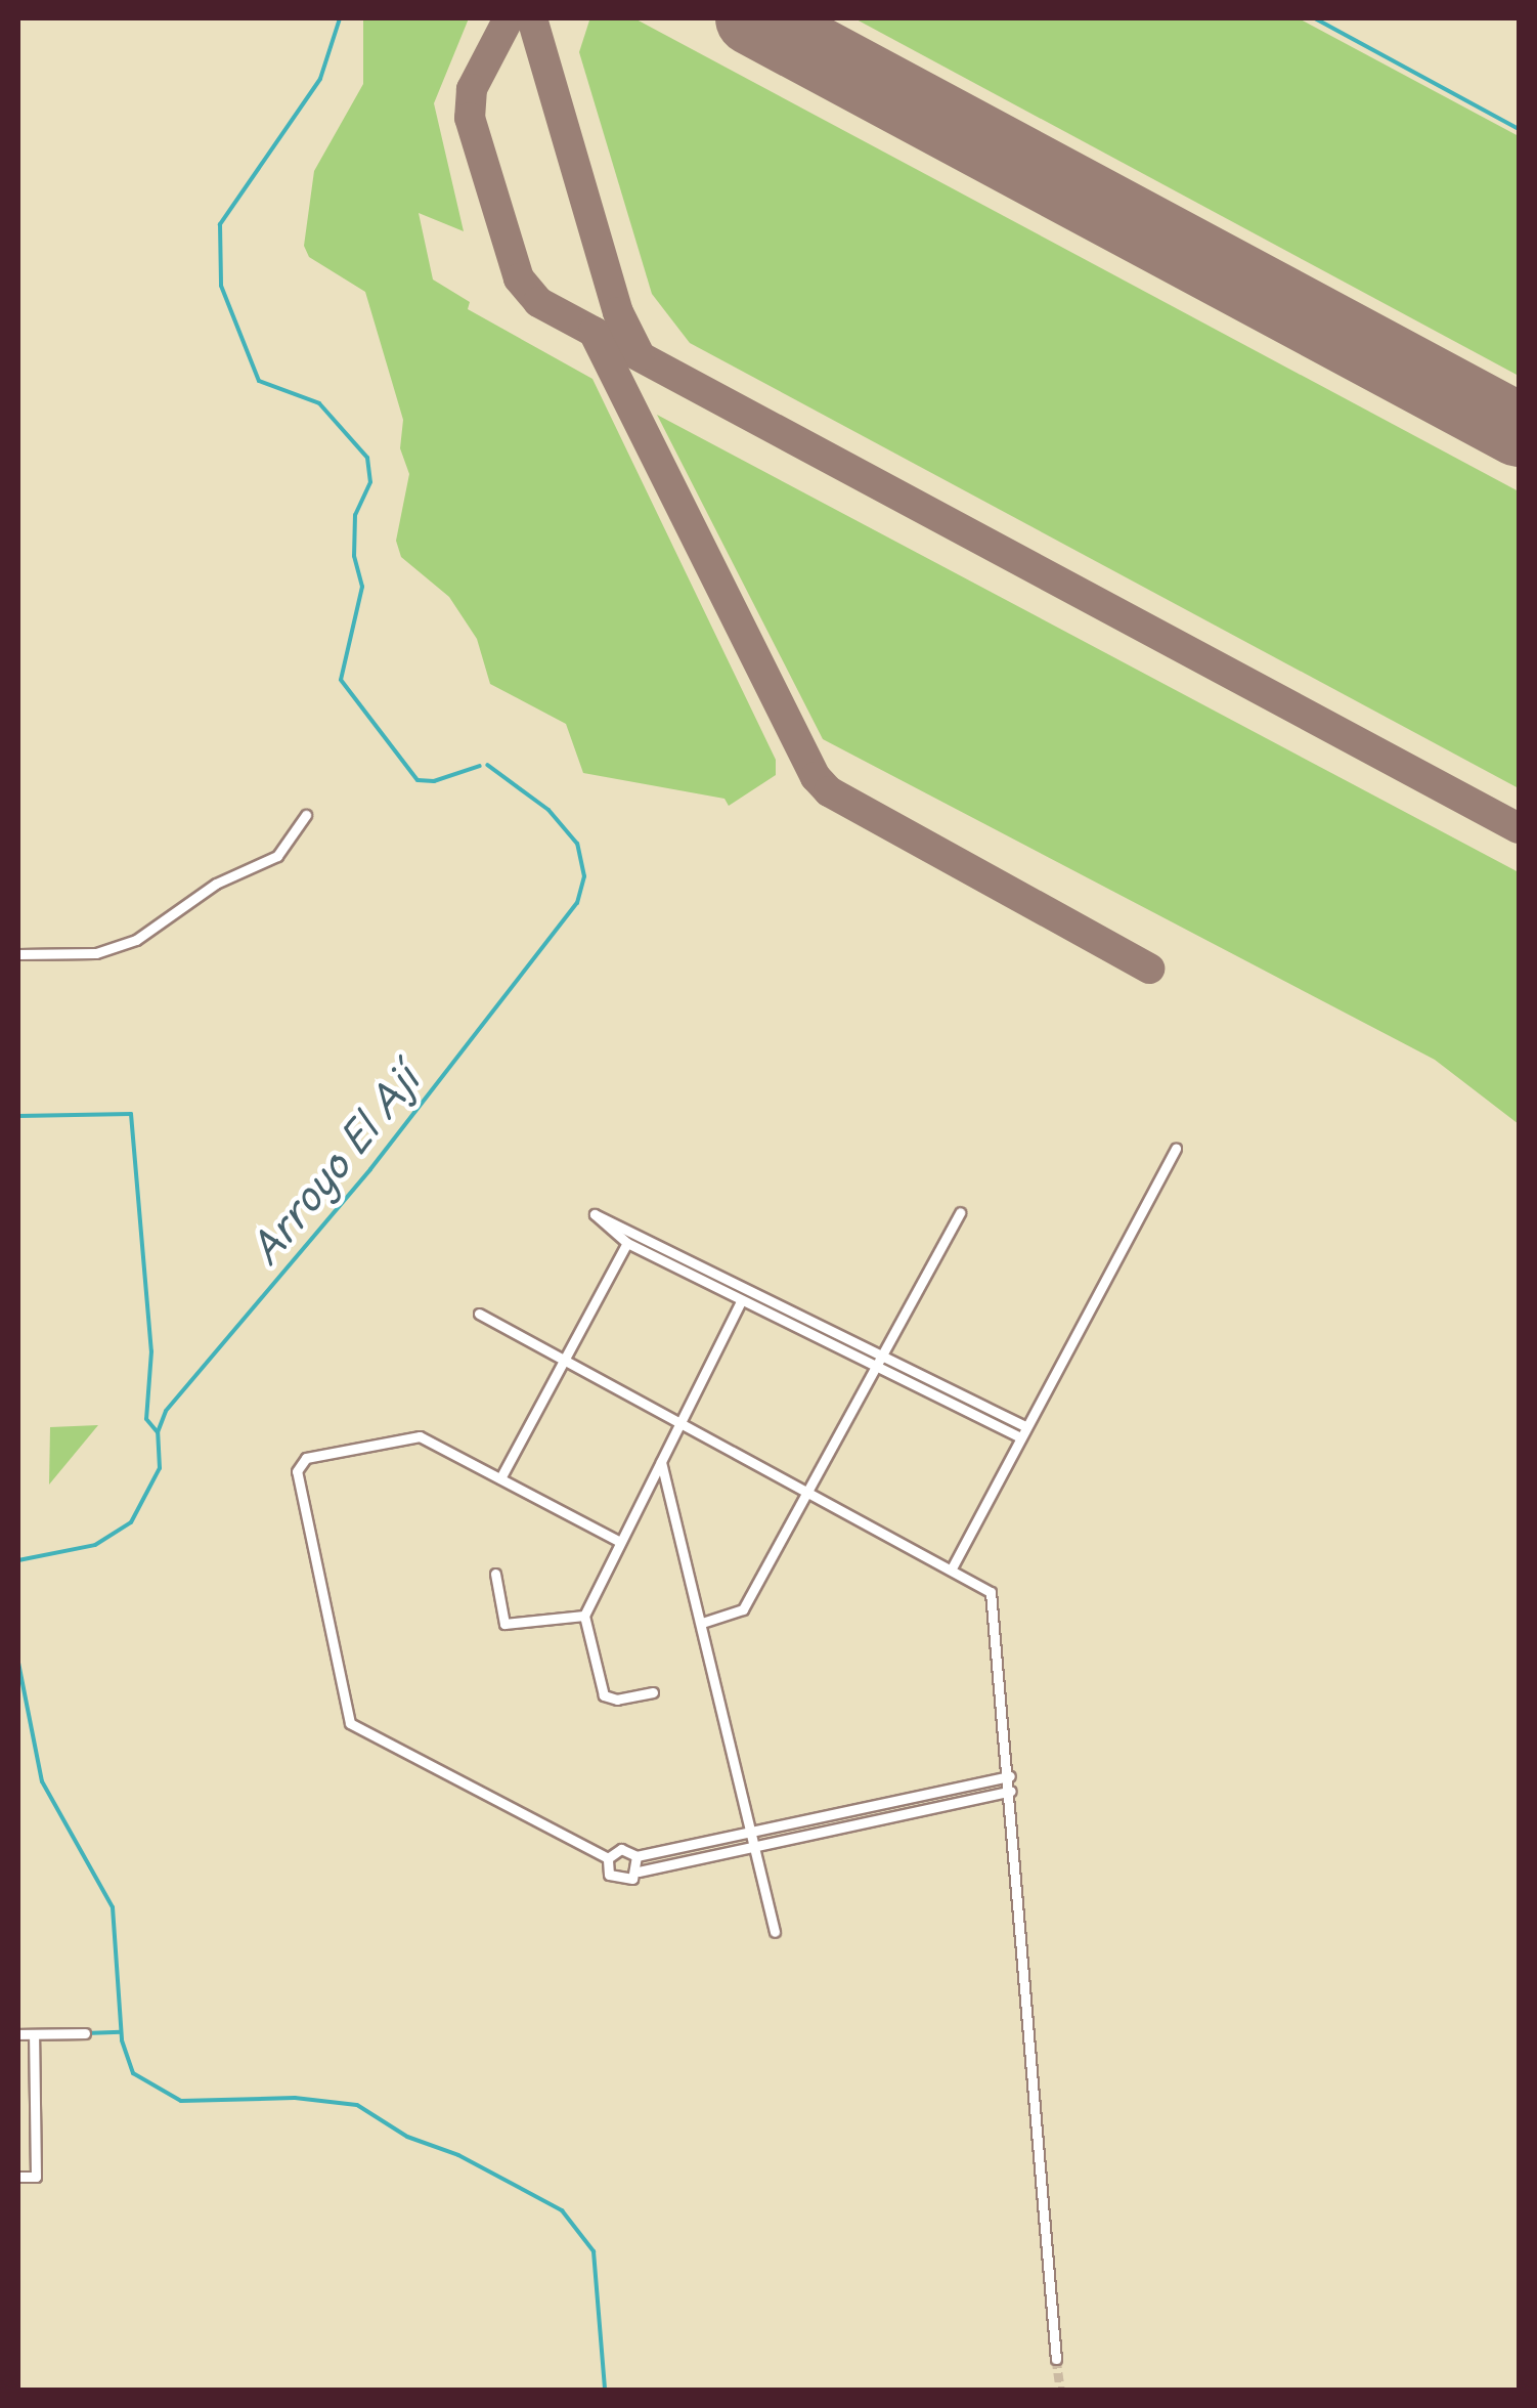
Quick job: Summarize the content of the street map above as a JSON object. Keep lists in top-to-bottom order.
{
  "water": ["Arroyo El Ají"]
}
